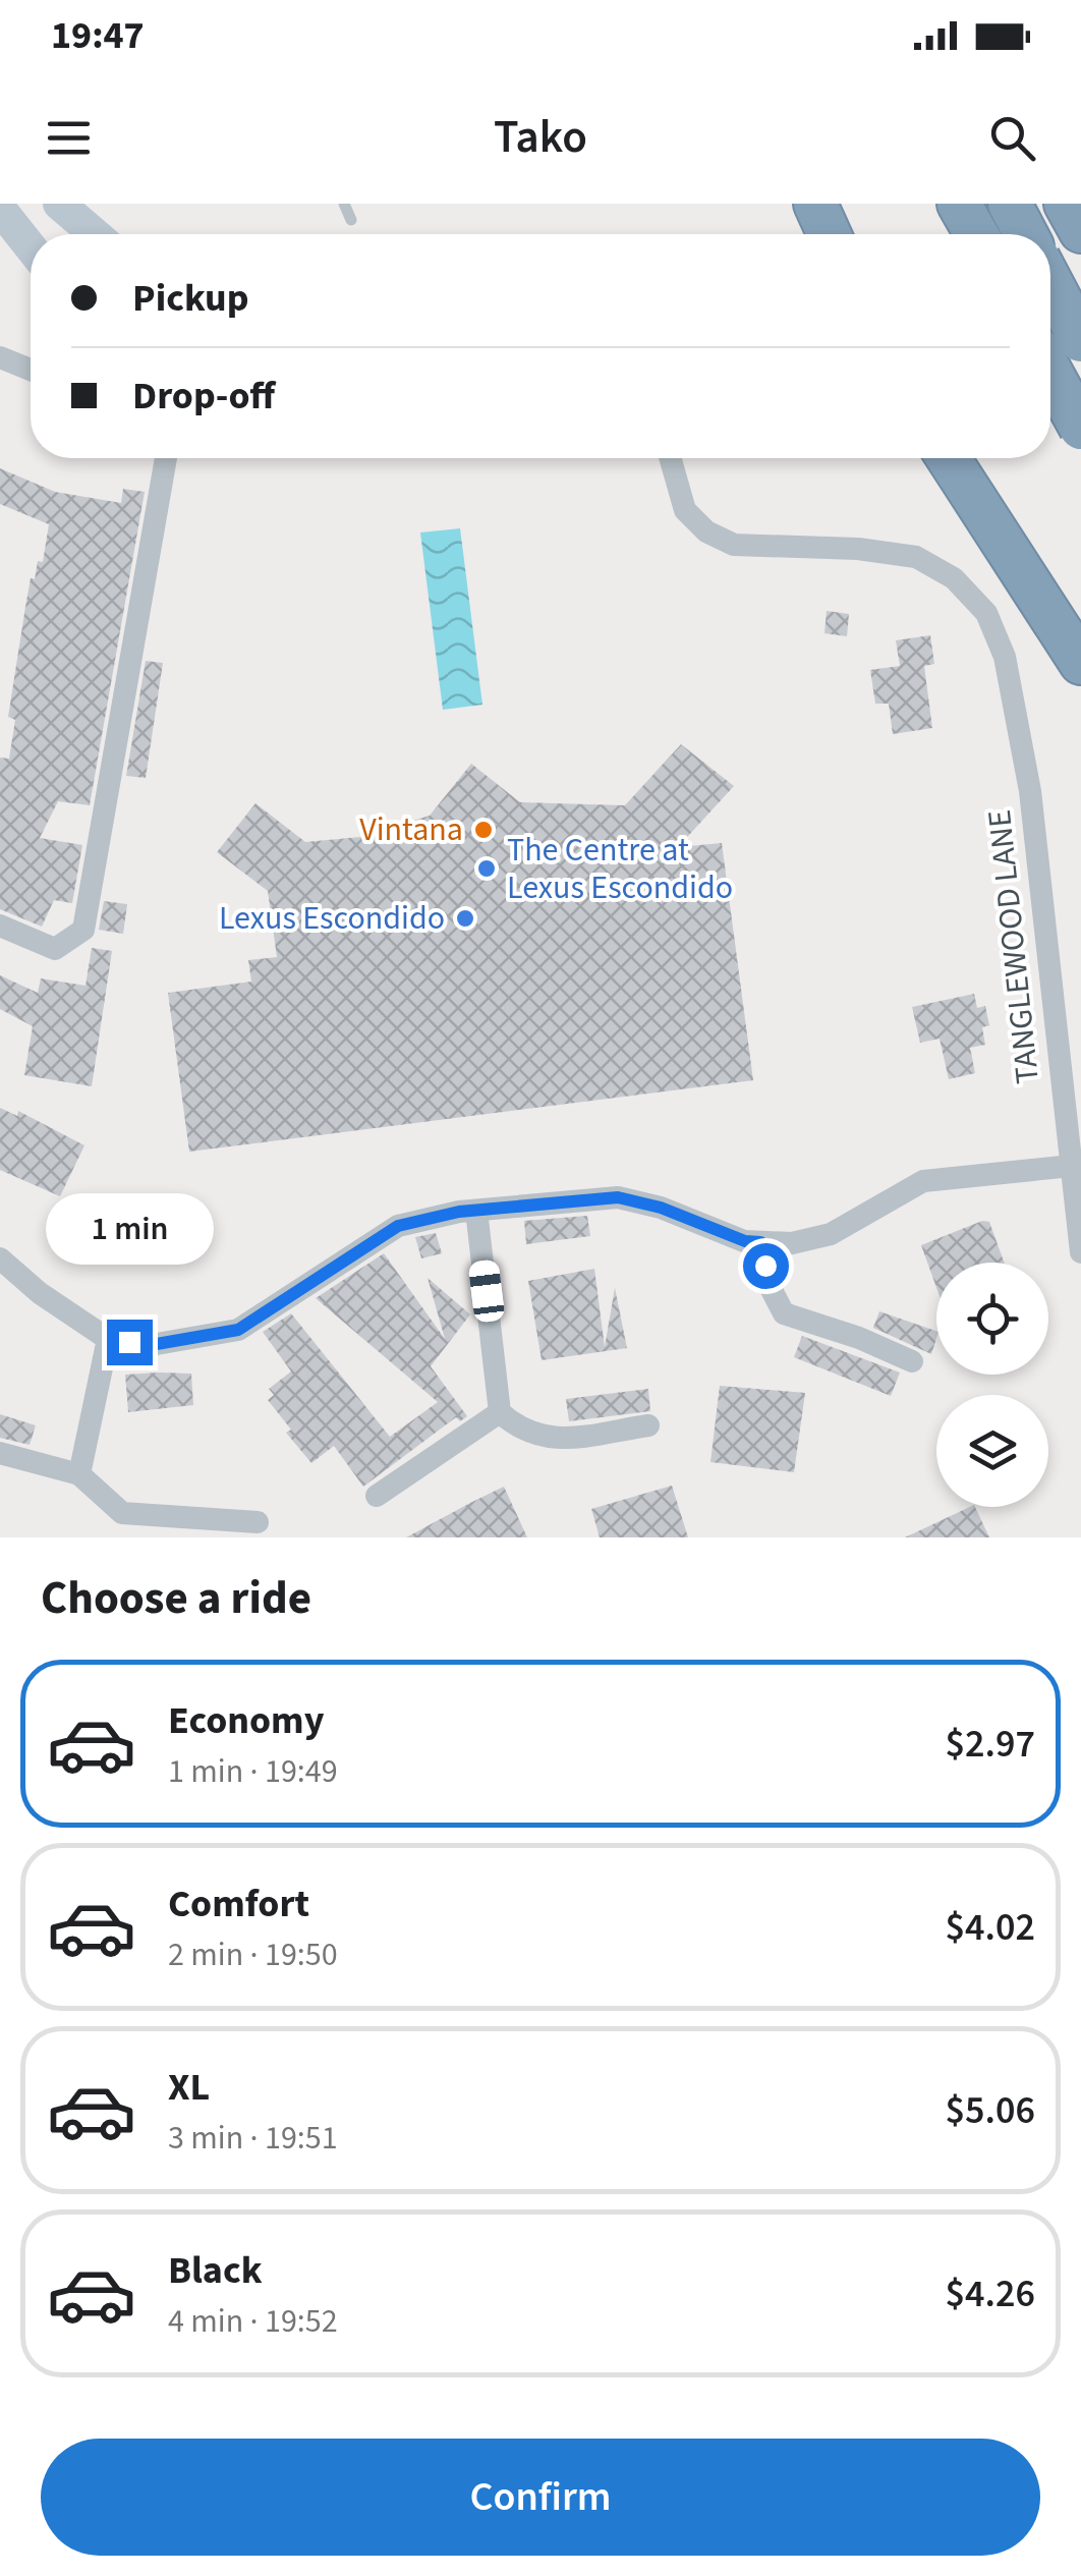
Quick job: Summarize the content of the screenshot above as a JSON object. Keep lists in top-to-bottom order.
{
  "streets": {
    "street": ["TANGLEWOOD LANE"]
  },
  "places": ["Vintana", "The Centre at Lexus Escondido", "Lexus Escondido"],
  "page": {
    "status": "19:47",
    "header": "Tako",
    "banner": ["Pickup", "Drop-off"],
    "bubble": "1 min",
    "heading": "Choose a ride",
    "list": [
      {
        "name": "Economy",
        "note": "1 min · 19:49",
        "value": "$2.97"
      },
      {
        "name": "Comfort",
        "note": "2 min · 19:50",
        "value": "$4.02"
      },
      {
        "name": "XL",
        "note": "3 min · 19:51",
        "value": "$5.06"
      },
      {
        "name": "Black",
        "note": "4 min · 19:52",
        "value": "$4.26"
      }
    ],
    "buttons": "Confirm"
  }
}
